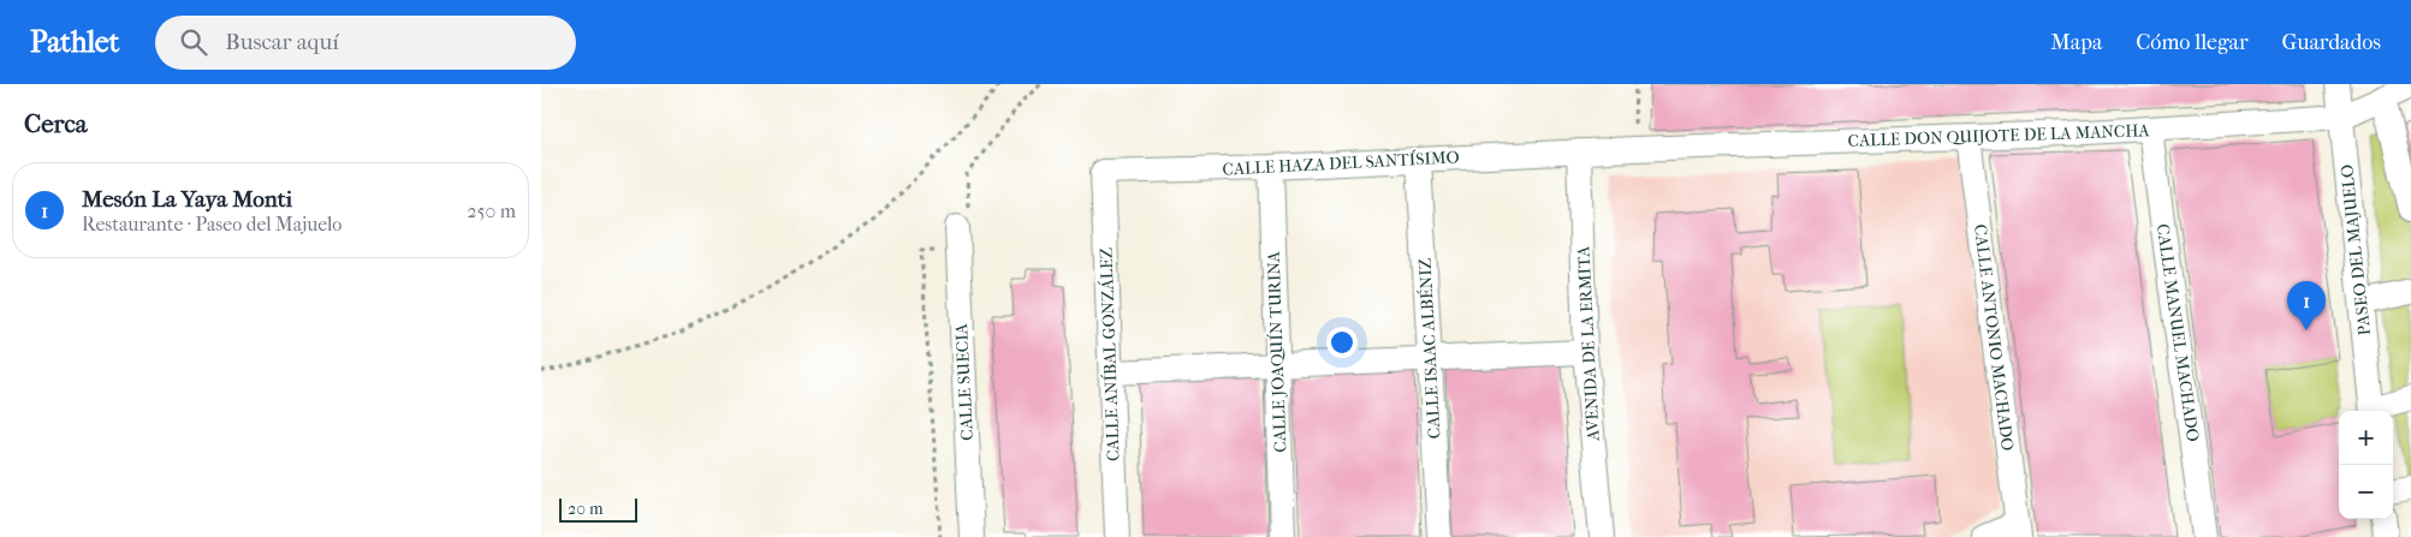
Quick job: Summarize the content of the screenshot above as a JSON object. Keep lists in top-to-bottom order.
{
  "streets": {
    "street": [
      "CALLE DON QUIJOTE DE LA MANCHA",
      "CALLE HAZA DEL SANTÍSIMO",
      "PASEO DEL MAJUELO",
      "CALLE MANUEL MACHADO",
      "CALLE ANTONIO MACHADO",
      "AVENIDA DE LA ERMITA",
      "CALLE ISAAC ALBÉNIZ",
      "CALLE JOAQUÍN TURINA",
      "CALLE ANÍBAL GONZÁLEZ",
      "CALLE SUECIA"
    ]
  },
  "crossings": [
    ["CALLE DON QUIJOTE DE LA MANCHA", "CALLE HAZA DEL SANTÍSIMO"],
    ["CALLE DON QUIJOTE DE LA MANCHA", "PASEO DEL MAJUELO"],
    ["CALLE DON QUIJOTE DE LA MANCHA", "CALLE MANUEL MACHADO"],
    ["CALLE DON QUIJOTE DE LA MANCHA", "CALLE ANTONIO MACHADO"],
    ["CALLE DON QUIJOTE DE LA MANCHA", "AVENIDA DE LA ERMITA"],
    ["CALLE HAZA DEL SANTÍSIMO", "AVENIDA DE LA ERMITA"],
    ["CALLE HAZA DEL SANTÍSIMO", "CALLE ISAAC ALBÉNIZ"],
    ["CALLE HAZA DEL SANTÍSIMO", "CALLE JOAQUÍN TURINA"],
    ["CALLE HAZA DEL SANTÍSIMO", "CALLE ANÍBAL GONZÁLEZ"]
  ],
  "scale_bar": "20 m",
  "page": {
    "header": "Pathlet",
    "search": "Buscar aquí",
    "nav": ["Mapa", "Cómo llegar", "Guardados"],
    "heading": "Cerca",
    "list": [
      {
        "mark": "1",
        "name": "Mesón La Yaya Monti",
        "note": "Restaurante · Paseo del Majuelo",
        "value": "250 m"
      }
    ],
    "pins": "1",
    "map_buttons": ["+", "−"],
    "scale": "20 m"
  }
}
